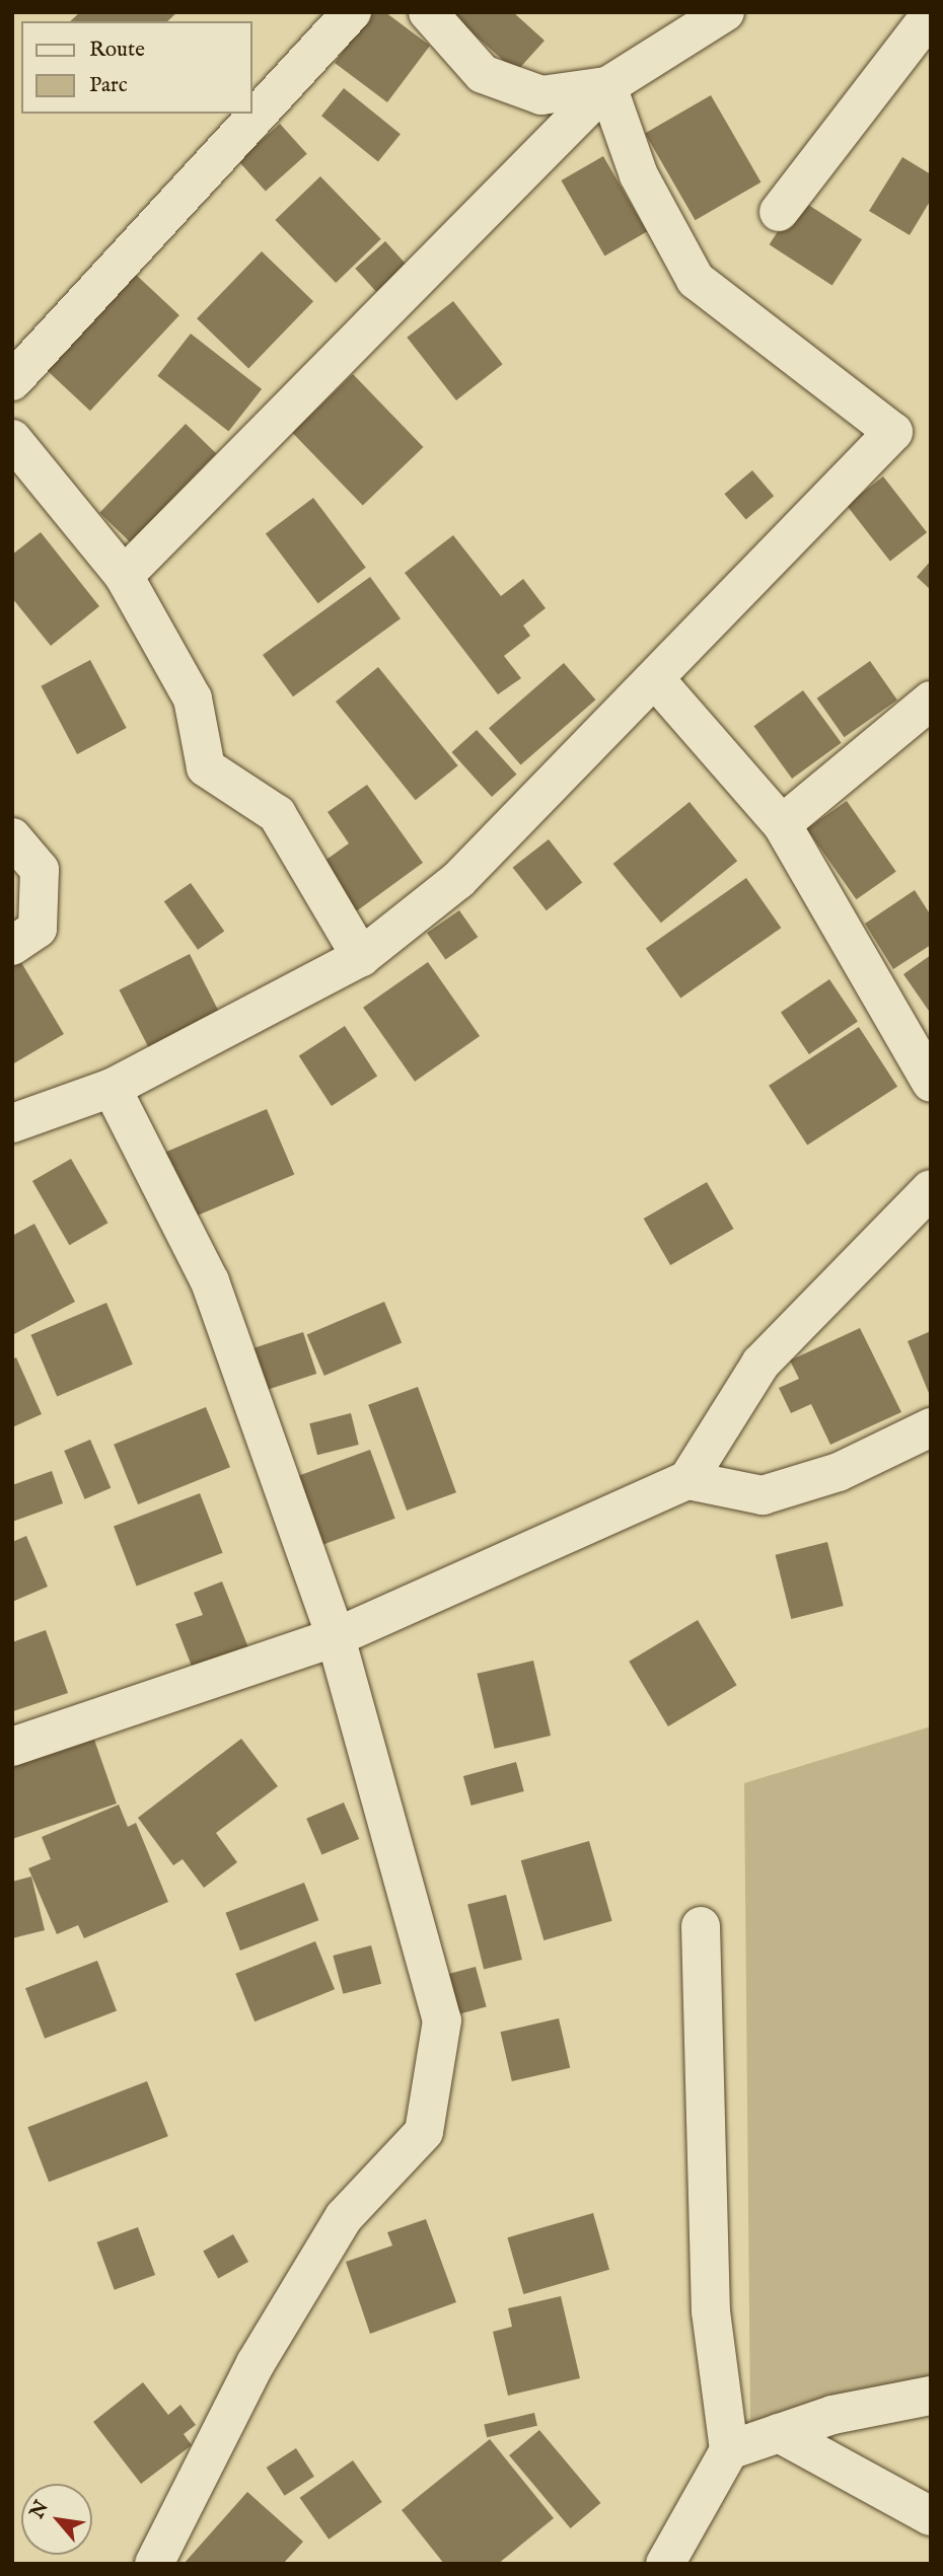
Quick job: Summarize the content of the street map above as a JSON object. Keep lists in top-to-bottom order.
{
  "legend": ["Route", "Parc"],
  "north": "top left"
}
